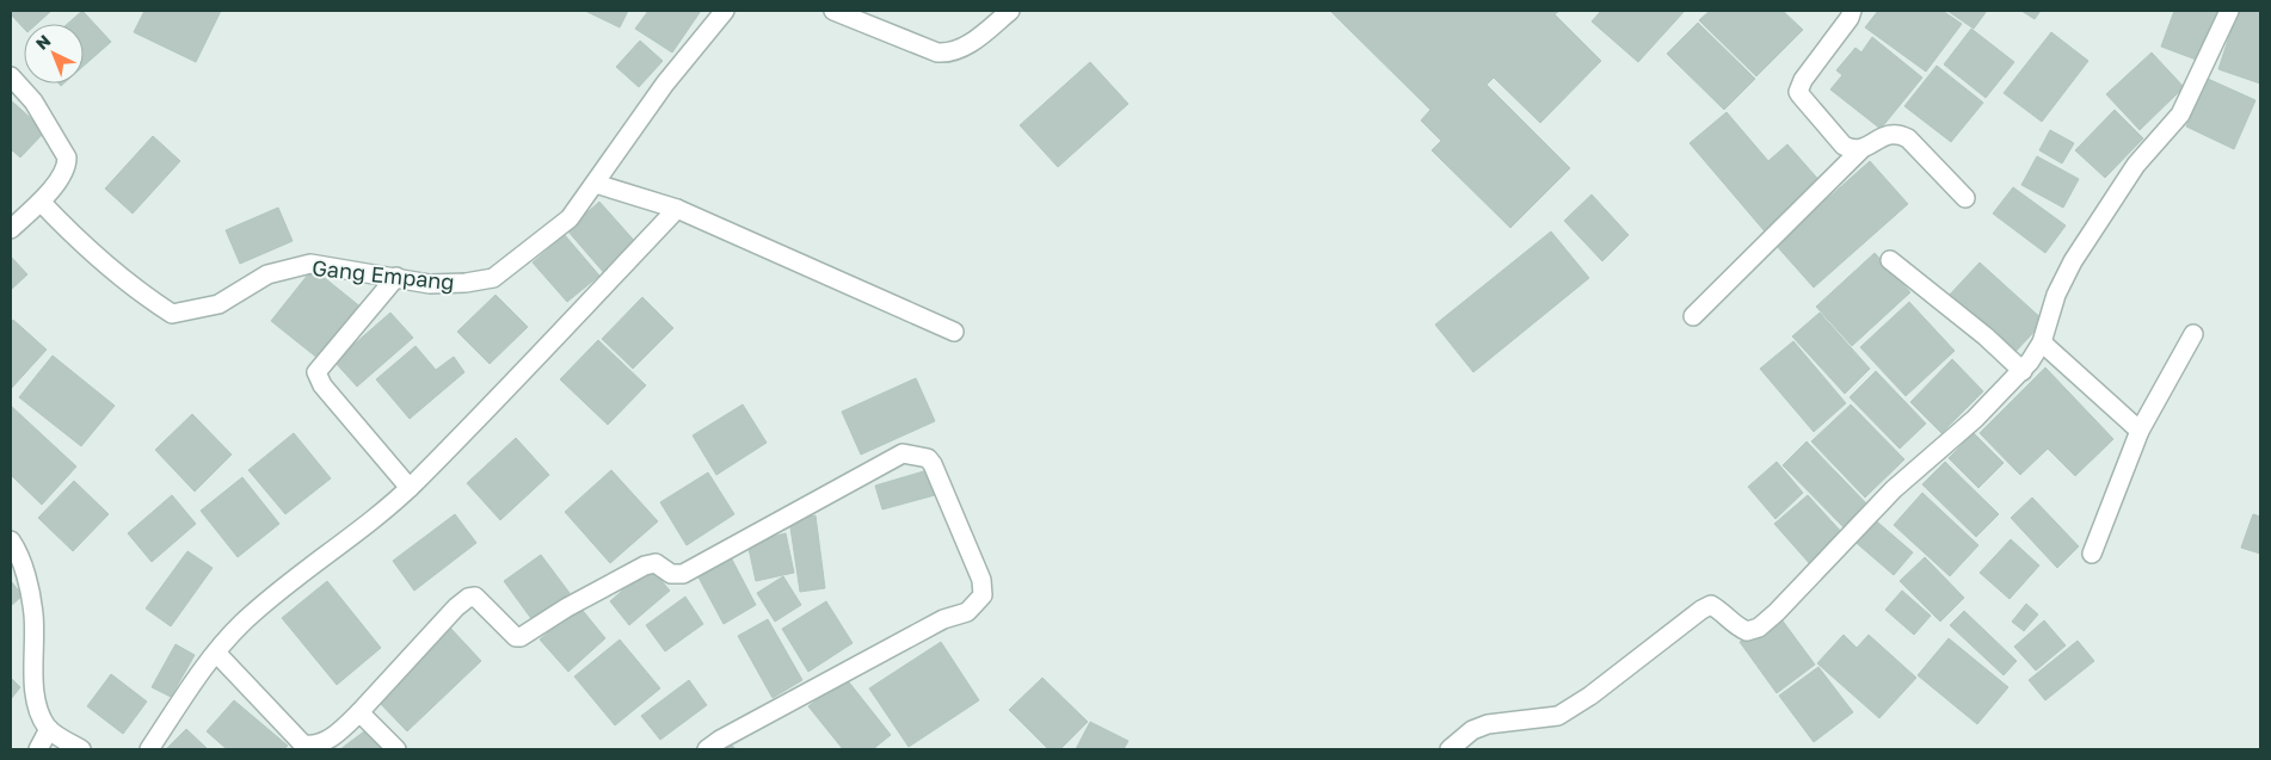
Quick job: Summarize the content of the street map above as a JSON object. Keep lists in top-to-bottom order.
{
  "streets": {
    "street": ["Gang Empang"]
  },
  "north": "top left"
}
